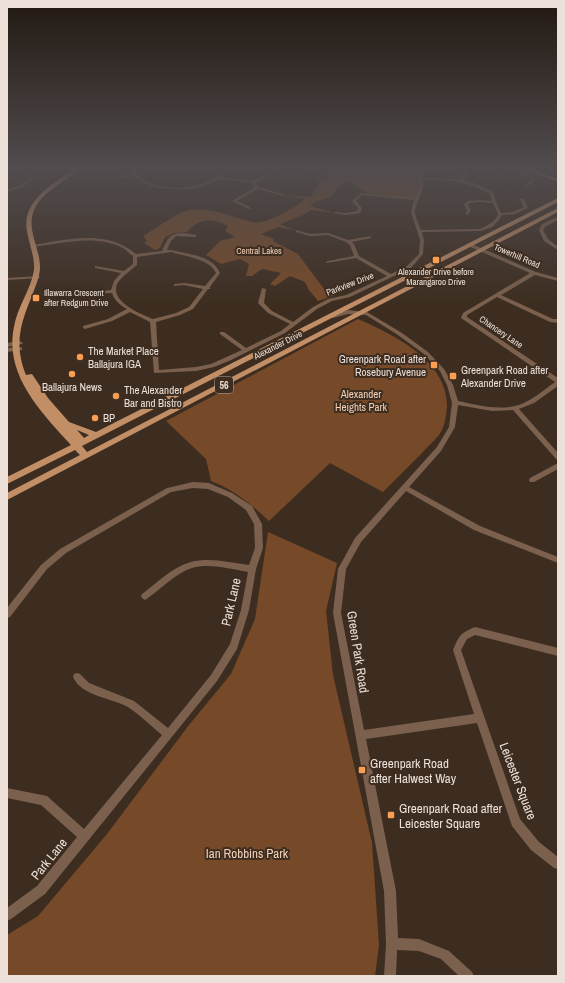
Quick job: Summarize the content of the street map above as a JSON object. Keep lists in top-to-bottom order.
{
  "streets": {
    "main road": ["Alexander Drive", "56"],
    "street": [
      "Towerhill Road",
      "Parkview Drive",
      "Chancery Lane",
      "Park Lane",
      "Green Park Road",
      "Leicester Square"
    ]
  },
  "crossings": [
    ["Towerhill Road", "Chancery Lane"],
    ["Towerhill Road", "Alexander Drive"],
    ["Alexander Drive", "Green Park Road"]
  ],
  "parks": ["Central Lakes", "Alexander Heights Park", "Ian Robbins Park"],
  "places": {
    "transit": [
      "Alexander Drive before Marangaroo Drive",
      "Illawarra Crescent after Redgum Drive",
      "Greenpark Road after Rosebury Avenue",
      "Greenpark Road after Alexander Drive",
      "Greenpark Road after Halwest Way",
      "Greenpark Road after Leicester Square"
    ],
    "other": [
      "The Market Place Ballajura IGA",
      "Ballajura News",
      "The Alexander Bar and Bistro",
      "BP"
    ]
  }
}
